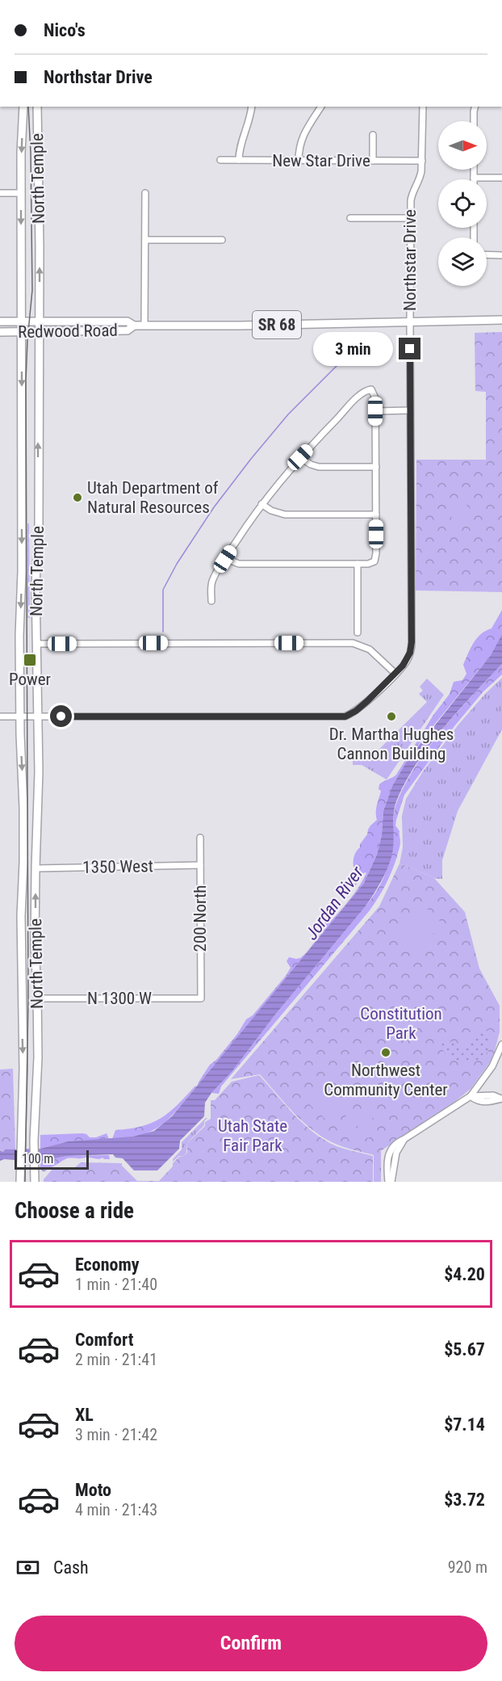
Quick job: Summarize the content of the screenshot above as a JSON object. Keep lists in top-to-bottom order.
{
  "streets": {
    "main road": ["North Temple", "SR 68", "Redwood Road"],
    "street": [
      "New Star Drive",
      "Northstar Drive",
      "1350 West",
      "200 North",
      "N 1300 W"
    ]
  },
  "crossings": [
    ["New Star Drive", "Northstar Drive"],
    ["North Temple", "Northstar Drive"],
    ["North Temple", "Redwood Road"],
    ["North Temple", "1350 West"],
    ["North Temple", "N 1300 W"],
    ["Northstar Drive", "Redwood Road"],
    ["1350 West", "200 North"],
    ["200 North", "N 1300 W"]
  ],
  "water": ["Jordan River"],
  "parks": ["Constitution Park", "Utah State Fair Park"],
  "places": {
    "other": ["Utah Department of Natural Resources", "Dr. Martha Hughes Cannon Building", "Northwest Community Center"],
    "transit": ["Power"]
  },
  "scale_bar": "100 m",
  "north": "right",
  "page": {
    "banner": ["Nico's", "Northstar Drive"],
    "bubble": "3 min",
    "scale": "100 m",
    "heading": "Choose a ride",
    "list": [
      {
        "name": "Economy",
        "note": "1 min · 21:40",
        "value": "$4.20"
      },
      {
        "name": "Comfort",
        "note": "2 min · 21:41",
        "value": "$5.67"
      },
      {
        "name": "XL",
        "note": "3 min · 21:42",
        "value": "$7.14"
      },
      {
        "name": "Moto",
        "note": "4 min · 21:43",
        "value": "$3.72"
      }
    ],
    "pay": ["Cash", "920 m"],
    "buttons": "Confirm"
  }
}
